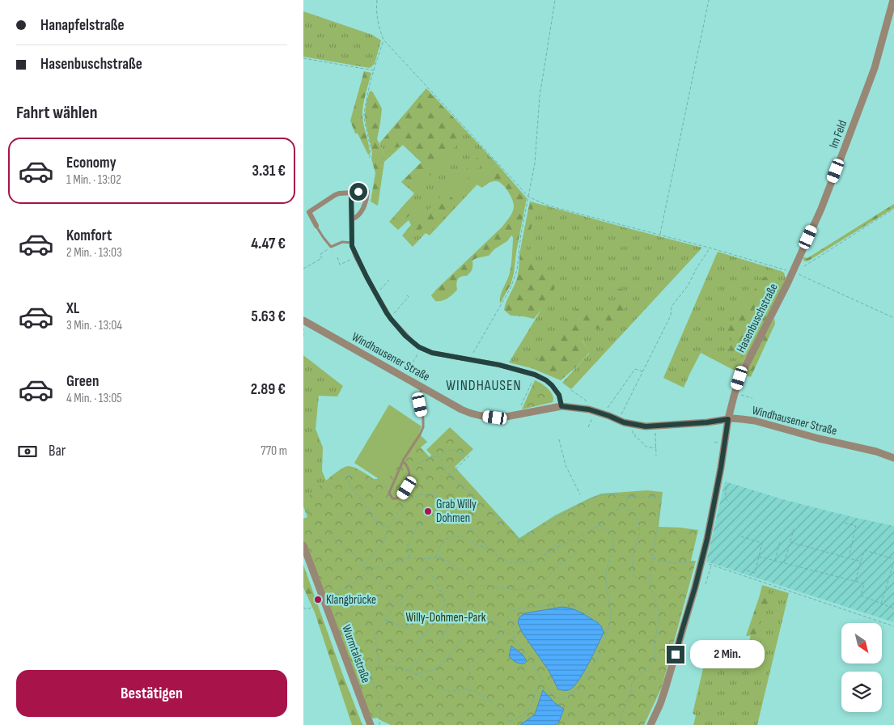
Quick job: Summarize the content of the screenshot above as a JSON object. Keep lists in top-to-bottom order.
{
  "streets": {
    "street": [
      "Im Feld",
      "Hasenbuschstraße",
      "Windhausener Straße",
      "Wurmtalstraße"
    ]
  },
  "crossings": [
    ["Im Feld", "Hasenbuschstraße"],
    ["Hasenbuschstraße", "Windhausener Straße"]
  ],
  "districts": ["WINDHAUSEN"],
  "parks": ["Willy-Dohmen-Park"],
  "places": ["Grab Willy Dohmen", "Klangbrücke"],
  "north": "bottom right",
  "page": {
    "banner": ["Hanapfelstraße", "Hasenbuschstraße"],
    "heading": "Fahrt wählen",
    "list": [
      {
        "name": "Economy",
        "note": "1 Min. · 13:02",
        "value": "3.31 €"
      },
      {
        "name": "Komfort",
        "note": "2 Min. · 13:03",
        "value": "4.47 €"
      },
      {
        "name": "XL",
        "note": "3 Min. · 13:04",
        "value": "5.63 €"
      },
      {
        "name": "Green",
        "note": "4 Min. · 13:05",
        "value": "2.89 €"
      }
    ],
    "pay": ["Bar", "770 m"],
    "bubble": "2 Min.",
    "buttons": "Bestätigen"
  }
}
